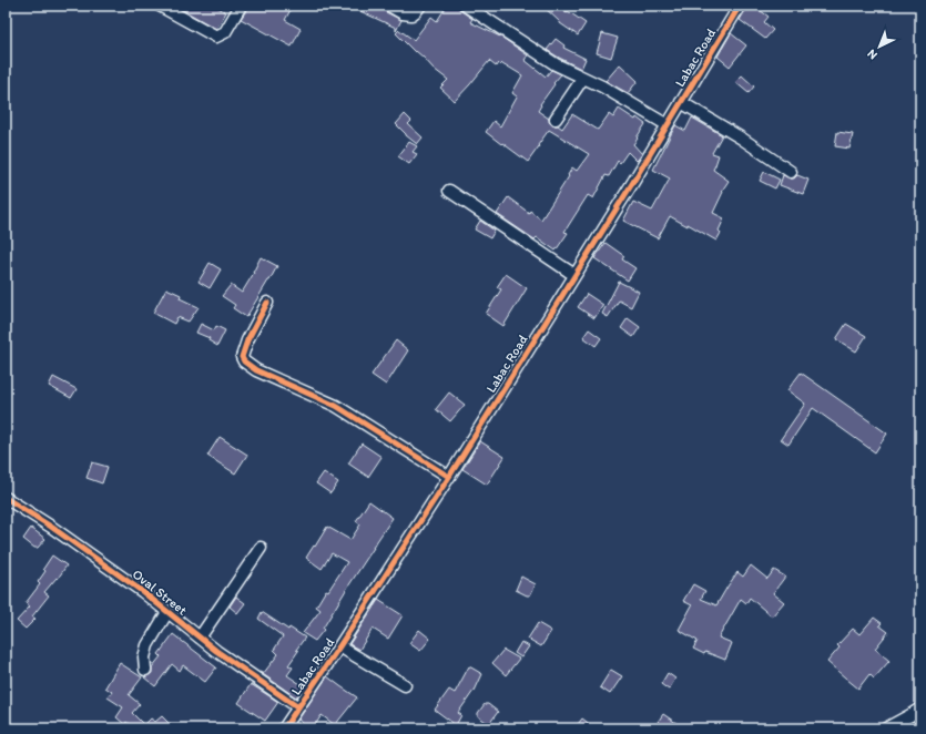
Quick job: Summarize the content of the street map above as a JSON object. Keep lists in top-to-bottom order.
{
  "streets": {
    "street": ["Labac Road", "Oval Street"]
  },
  "crossings": [
    ["Labac Road", "Oval Street"]
  ],
  "north": "bottom left"
}
